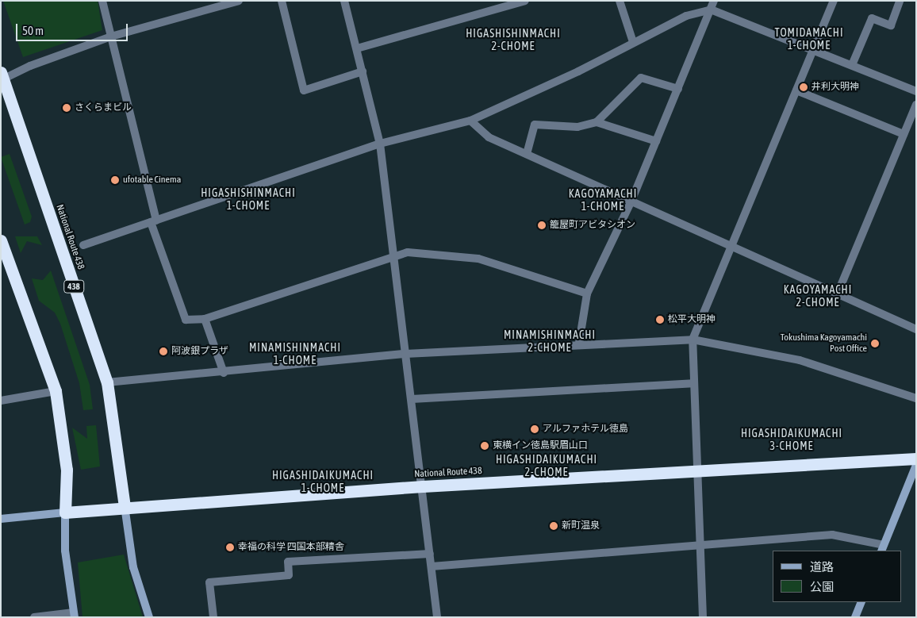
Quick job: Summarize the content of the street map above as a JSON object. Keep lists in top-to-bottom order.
{
  "streets": {
    "highway": ["National Route 438", "438"]
  },
  "districts": [
    "TOMIDAMACHI 1-CHOME",
    "HIGASHISHINMACHI 2-CHOME",
    "HIGASHISHINMACHI 1-CHOME",
    "KAGOYAMACHI 1-CHOME",
    "KAGOYAMACHI 2-CHOME",
    "MINAMISHINMACHI 2-CHOME",
    "MINAMISHINMACHI 1-CHOME",
    "HIGASHIDAIKUMACHI 3-CHOME",
    "HIGASHIDAIKUMACHI 2-CHOME",
    "HIGASHIDAIKUMACHI 1-CHOME"
  ],
  "places": [
    "井利大明神",
    "さくらまビル",
    "ufotable Cinema",
    "籠屋町アビタシオン",
    "松平大明神",
    "Tokushima Kagoyamachi Post Office",
    "阿波銀プラザ",
    "アルファホテル徳島",
    "東横イン徳島駅眉山口",
    "新町温泉",
    "幸福の科学 四国本部精舎"
  ],
  "legend": ["道路", "公園"],
  "scale_bar": "50 m"
}
